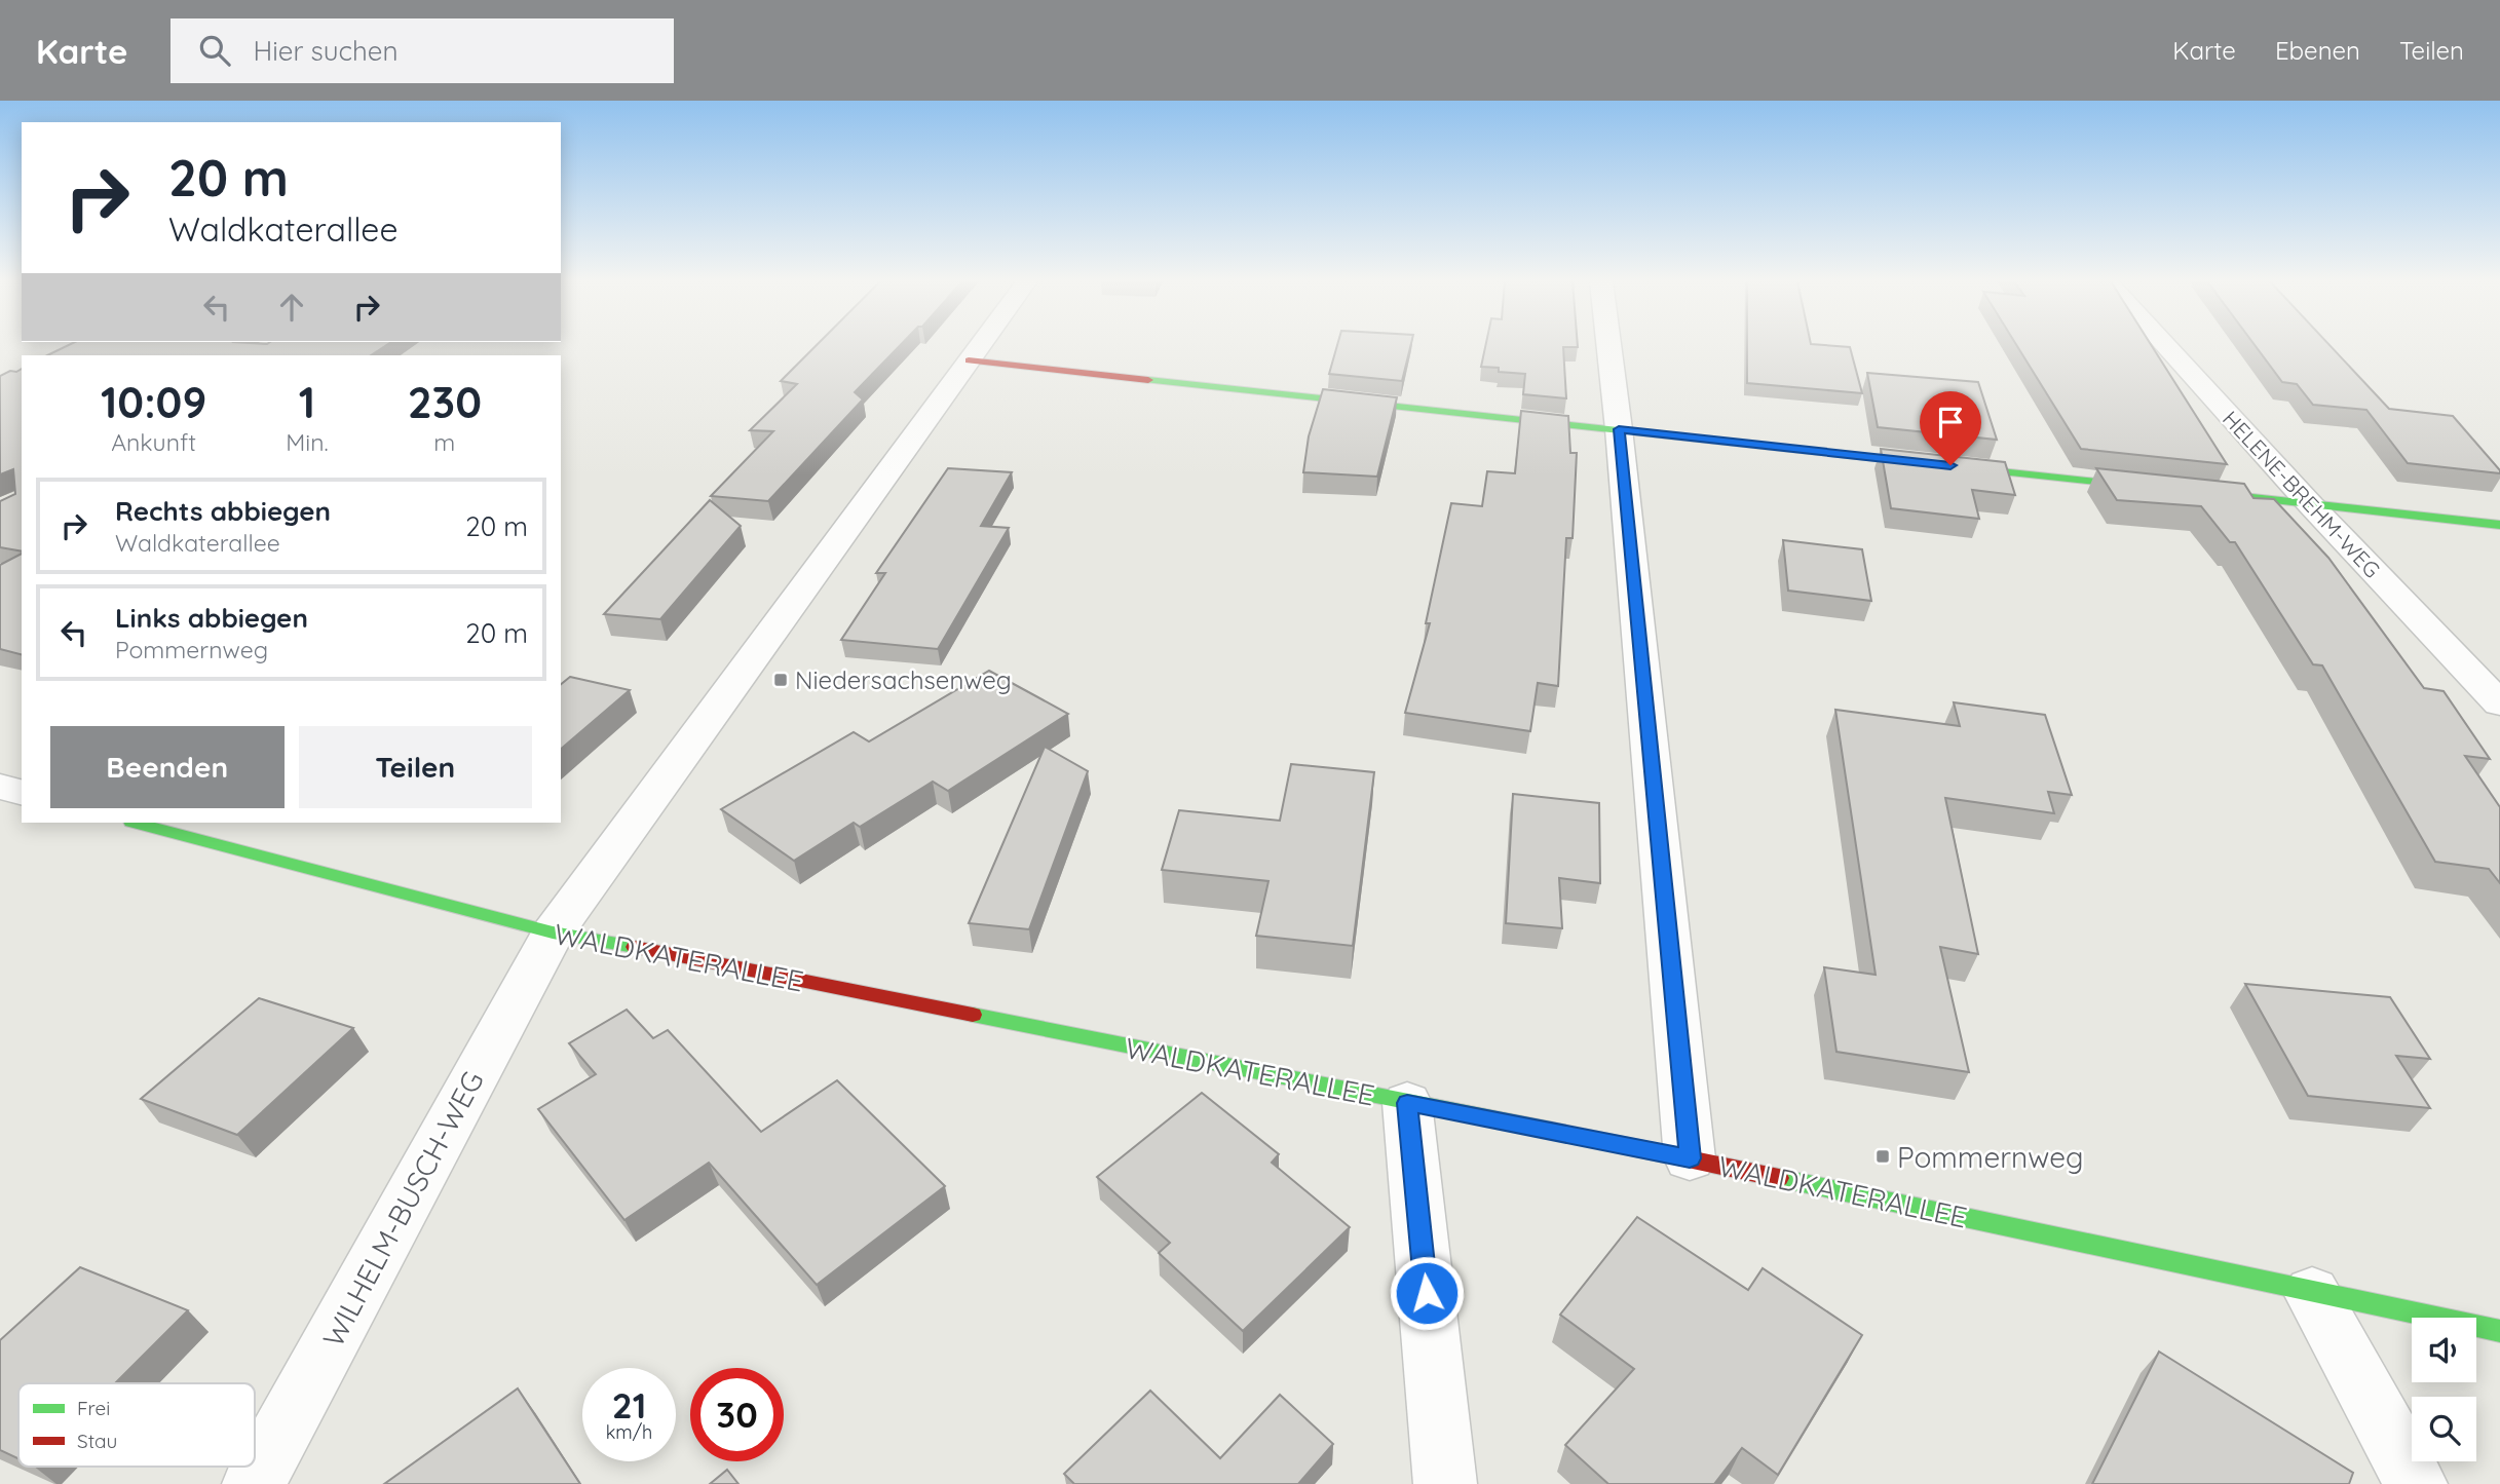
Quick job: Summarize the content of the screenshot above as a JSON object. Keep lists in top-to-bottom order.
{
  "streets": {
    "street": ["HELENE-BREHM-WEG", "WALDKATERALLEE", "WILHELM-BUSCH-WEG"]
  },
  "crossings": [
    ["WALDKATERALLEE", "WILHELM-BUSCH-WEG"]
  ],
  "places": {
    "transit": ["Niedersachsenweg", "Pommernweg"]
  },
  "legend": ["Frei", "Stau"],
  "page": {
    "header": "Karte",
    "search": "Hier suchen",
    "nav": ["Karte", "Ebenen", "Teilen"],
    "turn": ["20 m", "Waldkaterallee"],
    "eta": [
      "10:09",
      "Ankunft",
      "1",
      "Min.",
      "230",
      "m"
    ],
    "list": [
      {
        "name": "Rechts abbiegen",
        "note": "Waldkaterallee",
        "value": "20 m"
      },
      {
        "name": "Links abbiegen",
        "note": "Pommernweg",
        "value": "20 m"
      }
    ],
    "buttons": ["Beenden", "Teilen"],
    "speed": "21 km/h",
    "limit": "30"
  }
}
